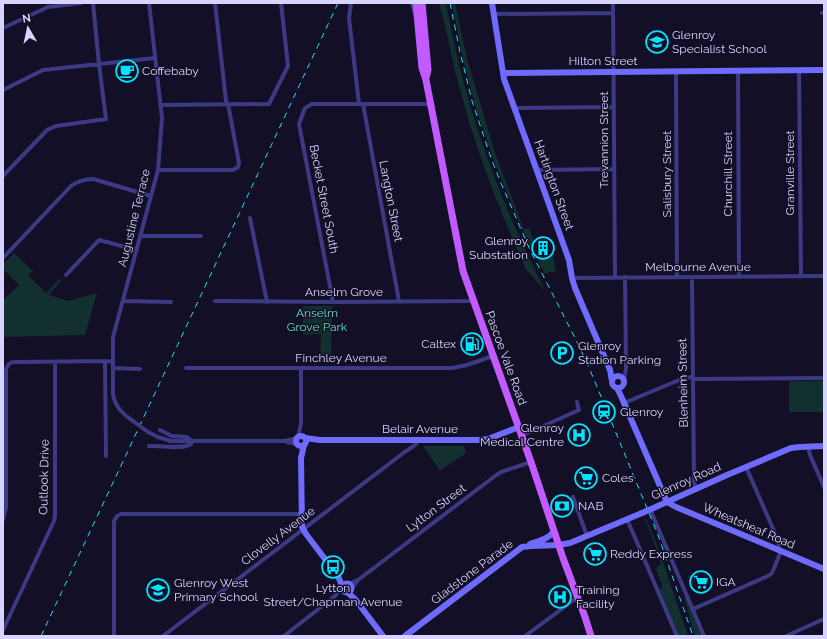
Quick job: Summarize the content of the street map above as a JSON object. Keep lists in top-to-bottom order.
{
  "streets": {
    "main road": ["Pascoe Vale Road"],
    "street": [
      "Hilton Street",
      "Trevannion Street",
      "Granville Street",
      "Salisbury Street",
      "Churchill Street",
      "Hartington Street",
      "Becket Street South",
      "Langton Street",
      "Augustine Terrace",
      "Melbourne Avenue",
      "Anselm Grove",
      "Finchley Avenue",
      "Blenheim Street",
      "Belair Avenue",
      "Outlook Drive",
      "Glenroy Road",
      "Lytton Street",
      "Wheatsheaf Road",
      "Clovelly Avenue",
      "Gladstone Parade"
    ]
  },
  "crossings": [
    ["Hilton Street", "Trevannion Street"],
    ["Hilton Street", "Granville Street"],
    ["Hilton Street", "Salisbury Street"],
    ["Hilton Street", "Churchill Street"],
    ["Hilton Street", "Hartington Street"],
    ["Trevannion Street", "Melbourne Avenue"],
    ["Granville Street", "Melbourne Avenue"],
    ["Salisbury Street", "Melbourne Avenue"],
    ["Churchill Street", "Melbourne Avenue"],
    ["Hartington Street", "Melbourne Avenue"],
    ["Becket Street South", "Langton Street"],
    ["Becket Street South", "Anselm Grove"],
    ["Langton Street", "Anselm Grove"],
    ["Melbourne Avenue", "Blenheim Street"],
    ["Anselm Grove", "Pascoe Vale Road"],
    ["Finchley Avenue", "Pascoe Vale Road"],
    ["Pascoe Vale Road", "Belair Avenue"],
    ["Pascoe Vale Road", "Glenroy Road"],
    ["Pascoe Vale Road", "Lytton Street"],
    ["Pascoe Vale Road", "Gladstone Parade"],
    ["Blenheim Street", "Glenroy Road"],
    ["Belair Avenue", "Clovelly Avenue"],
    ["Glenroy Road", "Wheatsheaf Road"],
    ["Glenroy Road", "Gladstone Parade"]
  ],
  "parks": ["Anselm Grove Park"],
  "places": {
    "school or university": ["Glenroy Specialist School", "Glenroy West Primary School"],
    "cafe": ["Coffebaby"],
    "building": ["Glenroy Substation"],
    "fuel station": ["Caltex"],
    "parking": ["Glenroy Station Parking"],
    "station": ["Glenroy"],
    "hospital": ["Glenroy Medical Centre", "Training Facility"],
    "supermarket": ["Coles", "Reddy Express", "IGA"],
    "bank": ["NAB"],
    "bus stop": ["Lytton Street/Chapman Avenue"]
  },
  "north": "top"
}
